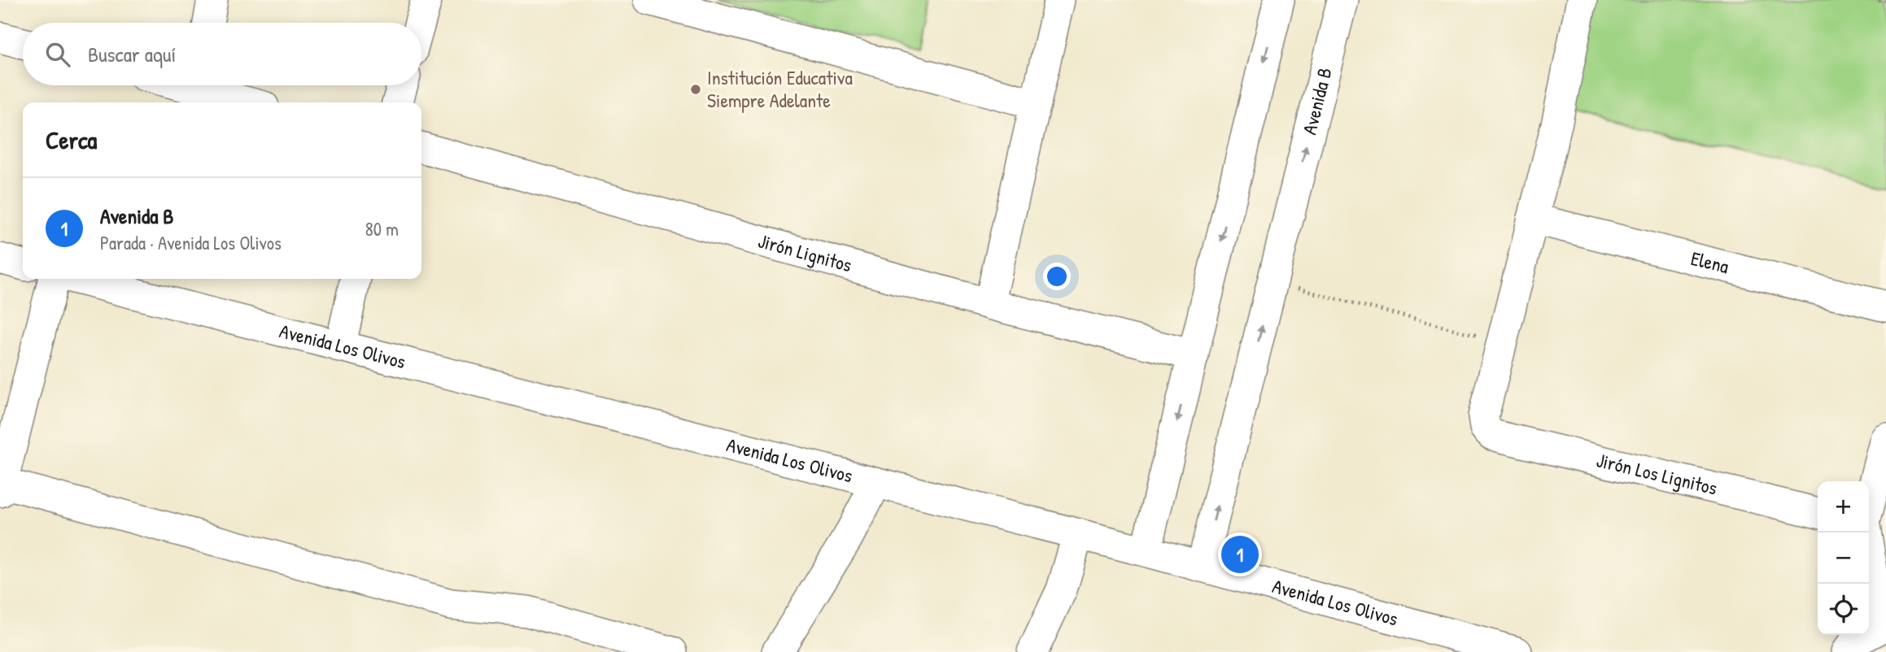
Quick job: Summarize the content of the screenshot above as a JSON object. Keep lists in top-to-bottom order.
{
  "streets": {
    "street": [
      "Avenida B",
      "Jirón Lignitos",
      "Elena",
      "Avenida Los Olivos",
      "Jirón Los Lignitos"
    ]
  },
  "crossings": [
    ["Avenida B", "Avenida Los Olivos"]
  ],
  "places": ["Institución Educativa Siempre Adelante"],
  "page": {
    "search": "Buscar aquí",
    "heading": "Cerca",
    "list": [
      {
        "mark": "1",
        "name": "Avenida B",
        "note": "Parada · Avenida Los Olivos",
        "value": "80 m"
      }
    ],
    "map_buttons": ["+", "−"],
    "pins": "1"
  }
}
